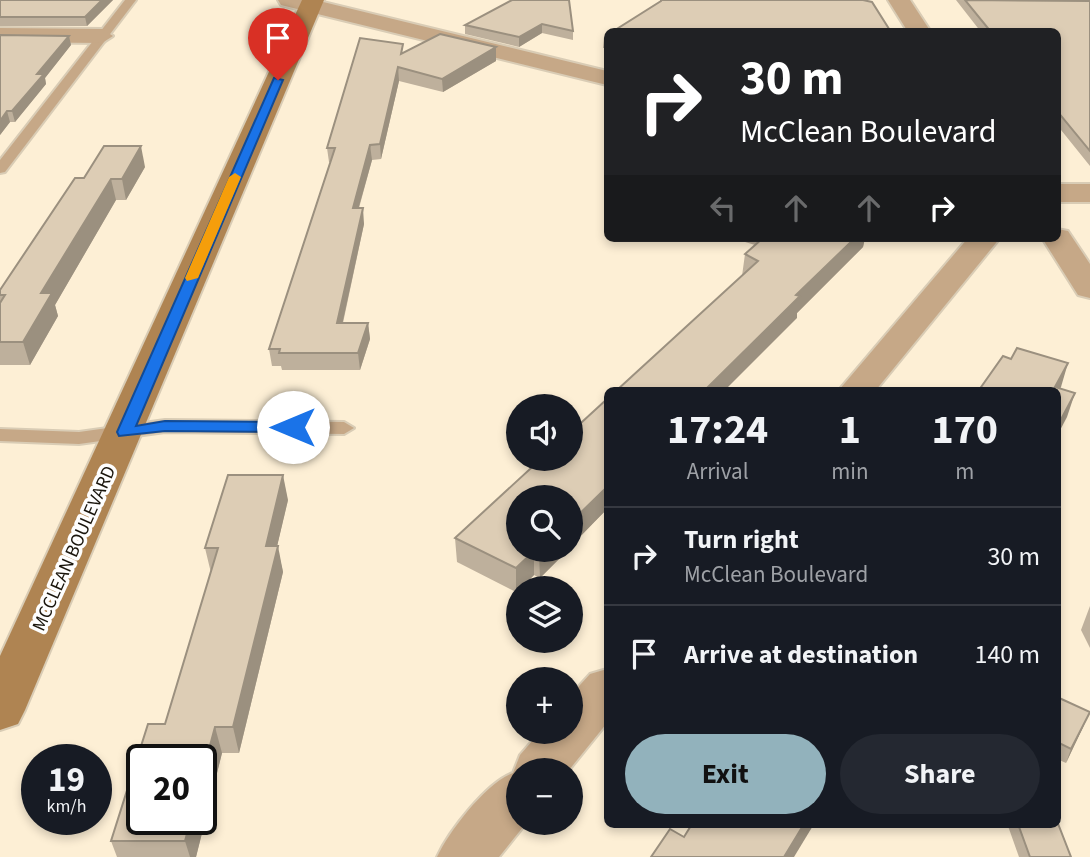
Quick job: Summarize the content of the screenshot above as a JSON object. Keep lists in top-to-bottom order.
{
  "streets": {
    "street": ["MCCLEAN BOULEVARD"]
  },
  "page": {
    "turn": ["30 m", "McClean Boulevard"],
    "eta": [
      "17:24",
      "Arrival",
      "1",
      "min",
      "170",
      "m"
    ],
    "map_buttons": ["+", "−"],
    "list": [
      {
        "name": "Turn right",
        "note": "McClean Boulevard",
        "value": "30 m"
      },
      {
        "name": "Arrive at destination",
        "value": "140 m"
      }
    ],
    "buttons": ["Exit", "Share"],
    "speed": "19 km/h",
    "limit": "20"
  }
}
